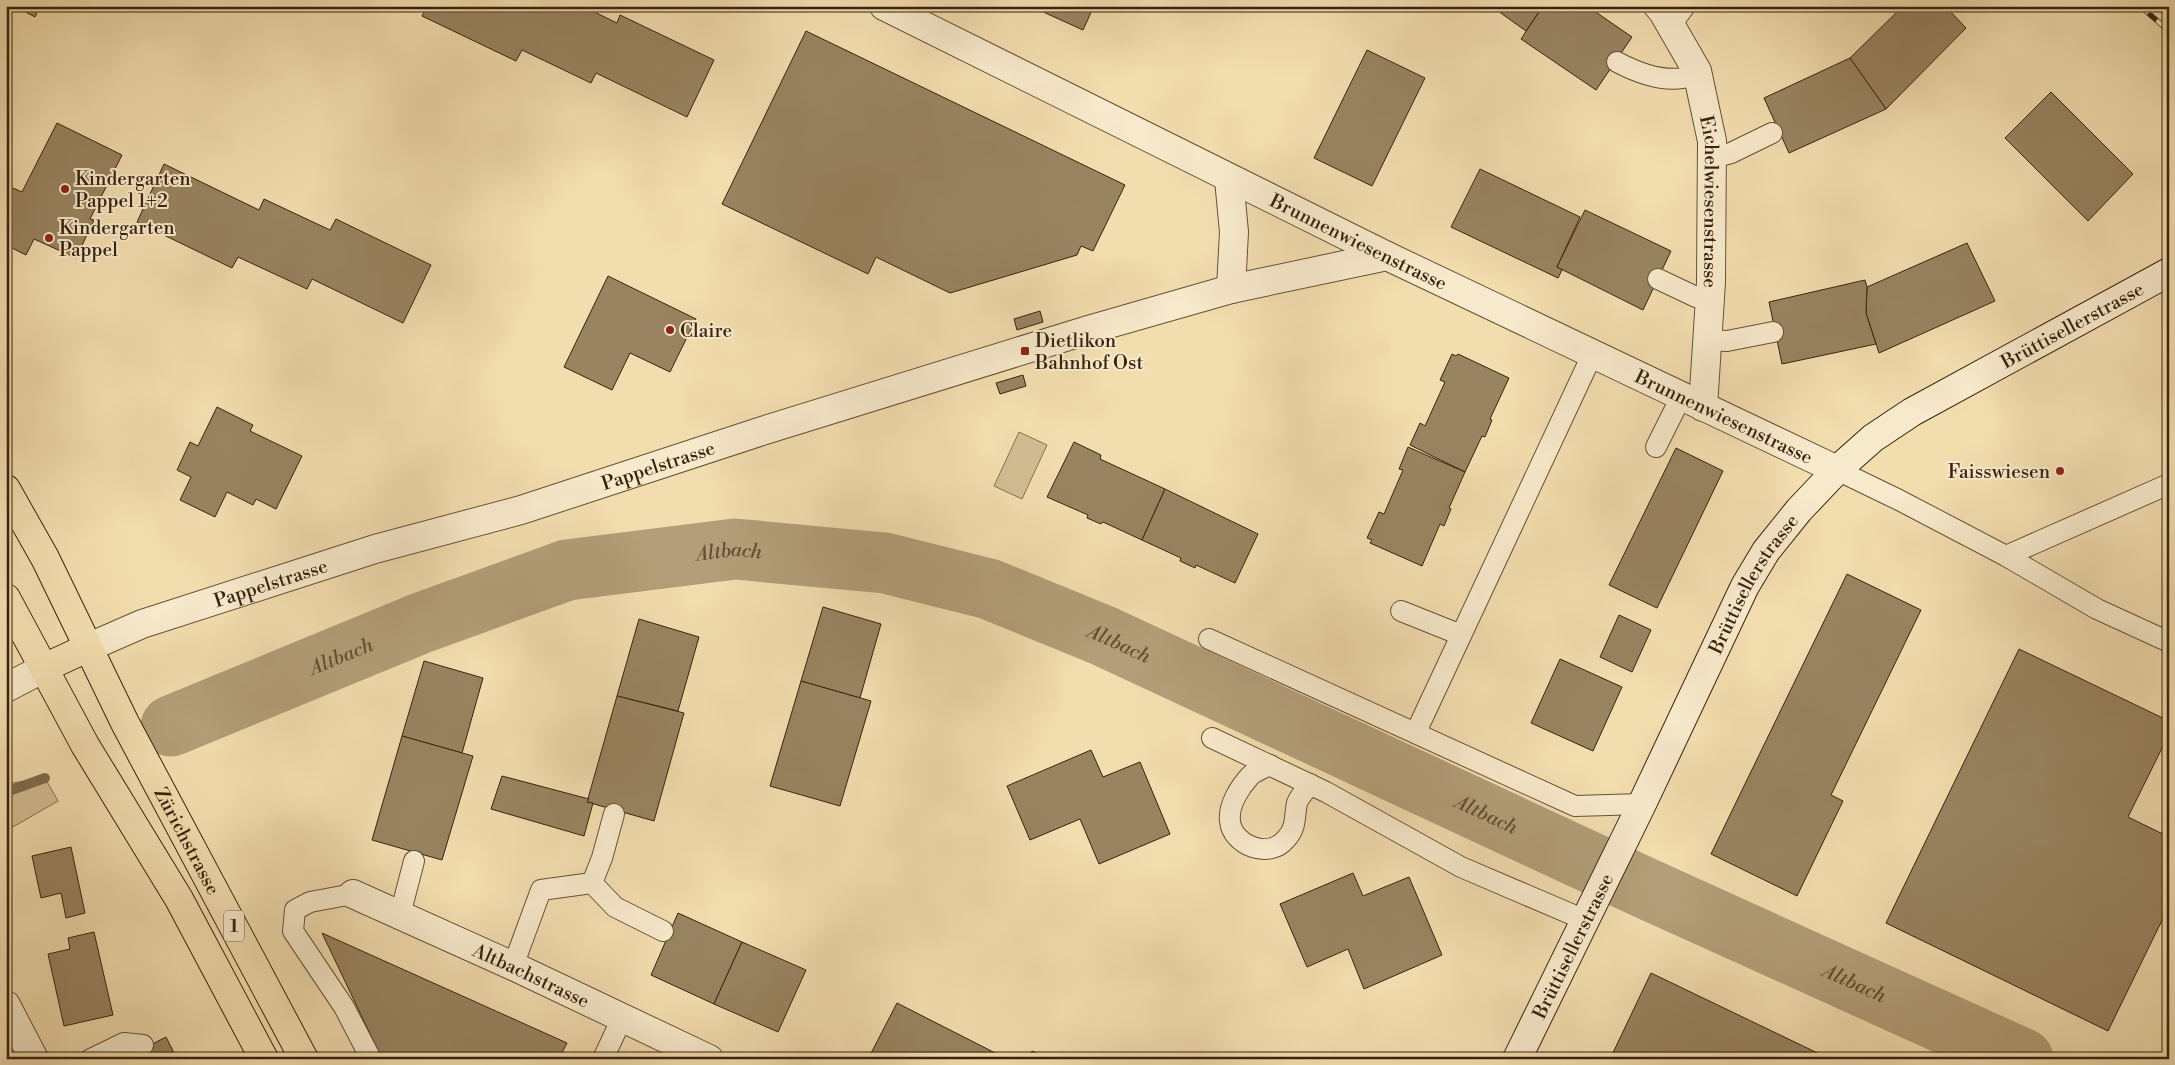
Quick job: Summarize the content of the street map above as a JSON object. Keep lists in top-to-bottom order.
{
  "streets": {
    "main road": ["Zürichstrasse", "1"],
    "street": [
      "Eichelwiesenstrasse",
      "Brunnenwiesenstrasse",
      "Brüttisellerstrasse",
      "Pappelstrasse",
      "Altbachstrasse"
    ]
  },
  "crossings": [
    ["Eichelwiesenstrasse", "Brunnenwiesenstrasse"],
    ["Brunnenwiesenstrasse", "Brüttisellerstrasse"],
    ["Brunnenwiesenstrasse", "Pappelstrasse"],
    ["Pappelstrasse", "Zürichstrasse"],
    ["Pappelstrasse", "1"],
    ["Zürichstrasse", "1"]
  ],
  "water": ["Altbach"],
  "places": {
    "other": [
      "Kindergarten Pappel 1+2",
      "Kindergarten Pappel",
      "Claire",
      "Faisswiesen"
    ],
    "transit": ["Dietlikon Bahnhof Ost"]
  }
}
